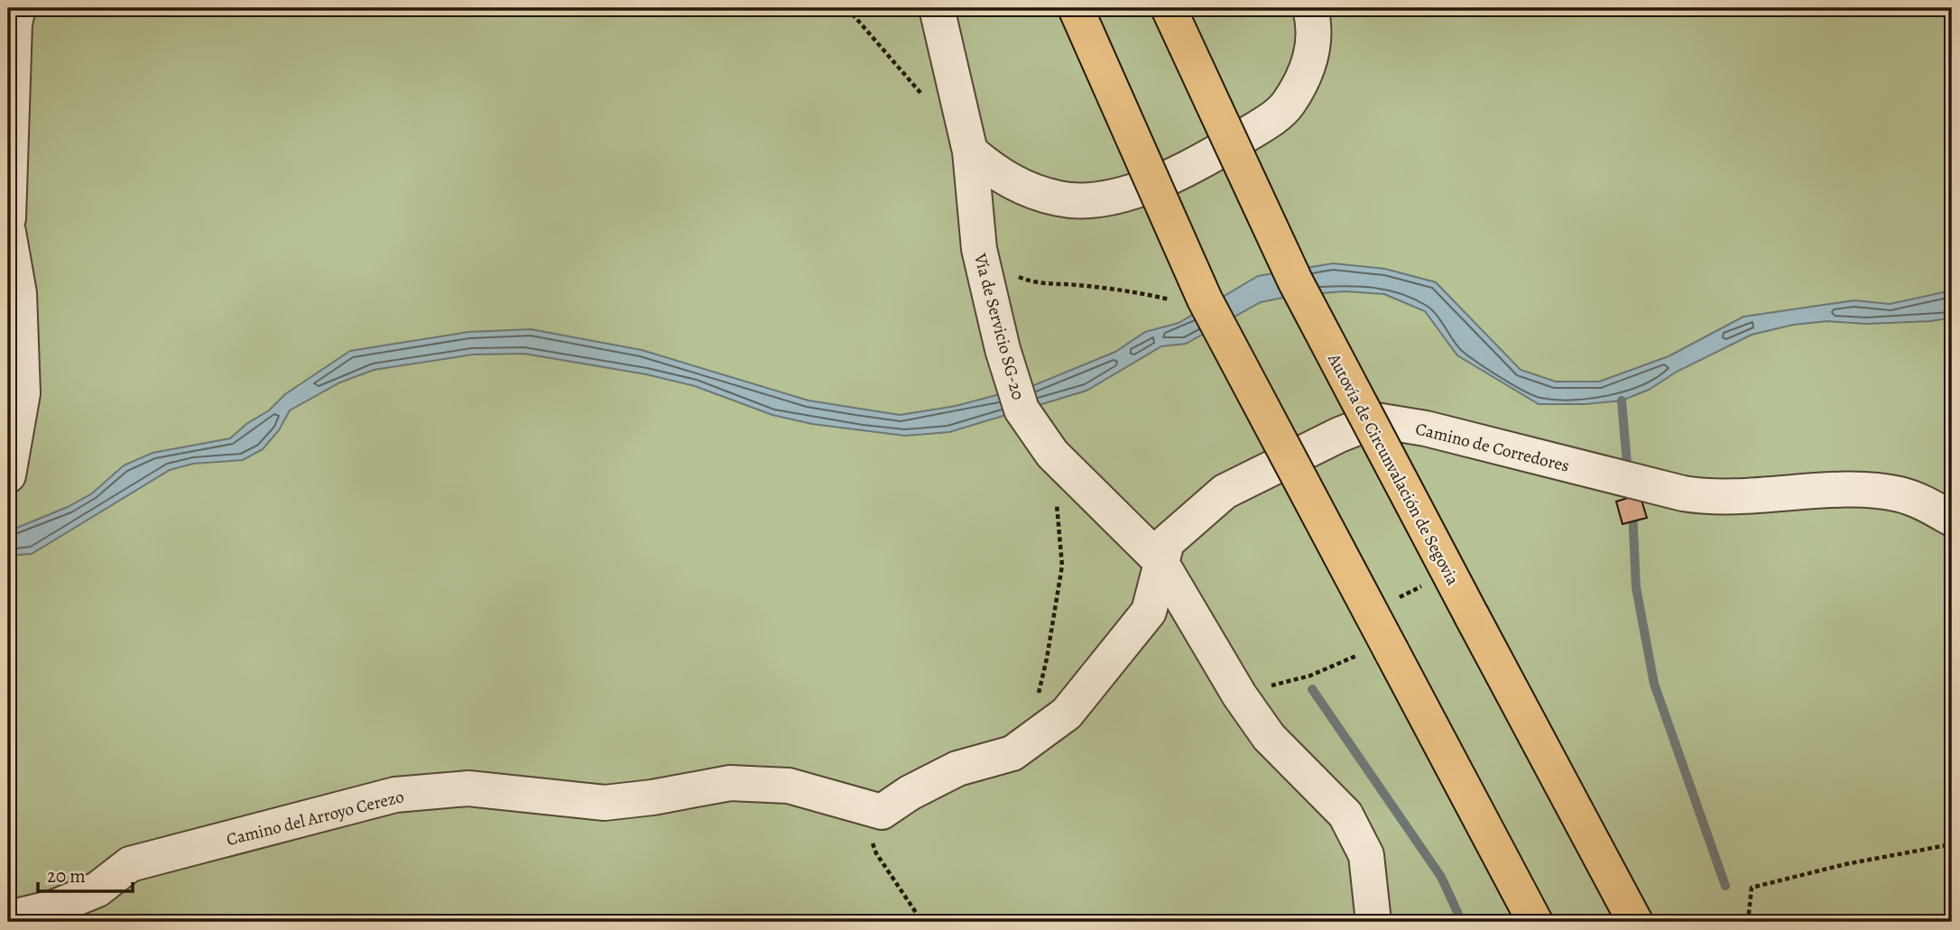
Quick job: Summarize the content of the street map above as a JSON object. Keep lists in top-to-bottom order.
{
  "streets": {
    "highway": ["Autovía de Circunvalación de Segovia"],
    "street": ["Vía de Servicio SG-20", "Camino de Corredores", "Camino del Arroyo Cerezo"]
  },
  "crossings": [
    ["Vía de Servicio SG-20", "Camino de Corredores"],
    ["Vía de Servicio SG-20", "Camino del Arroyo Cerezo"],
    ["Camino de Corredores", "Camino del Arroyo Cerezo"]
  ],
  "scale_bar": "20 m"
}
